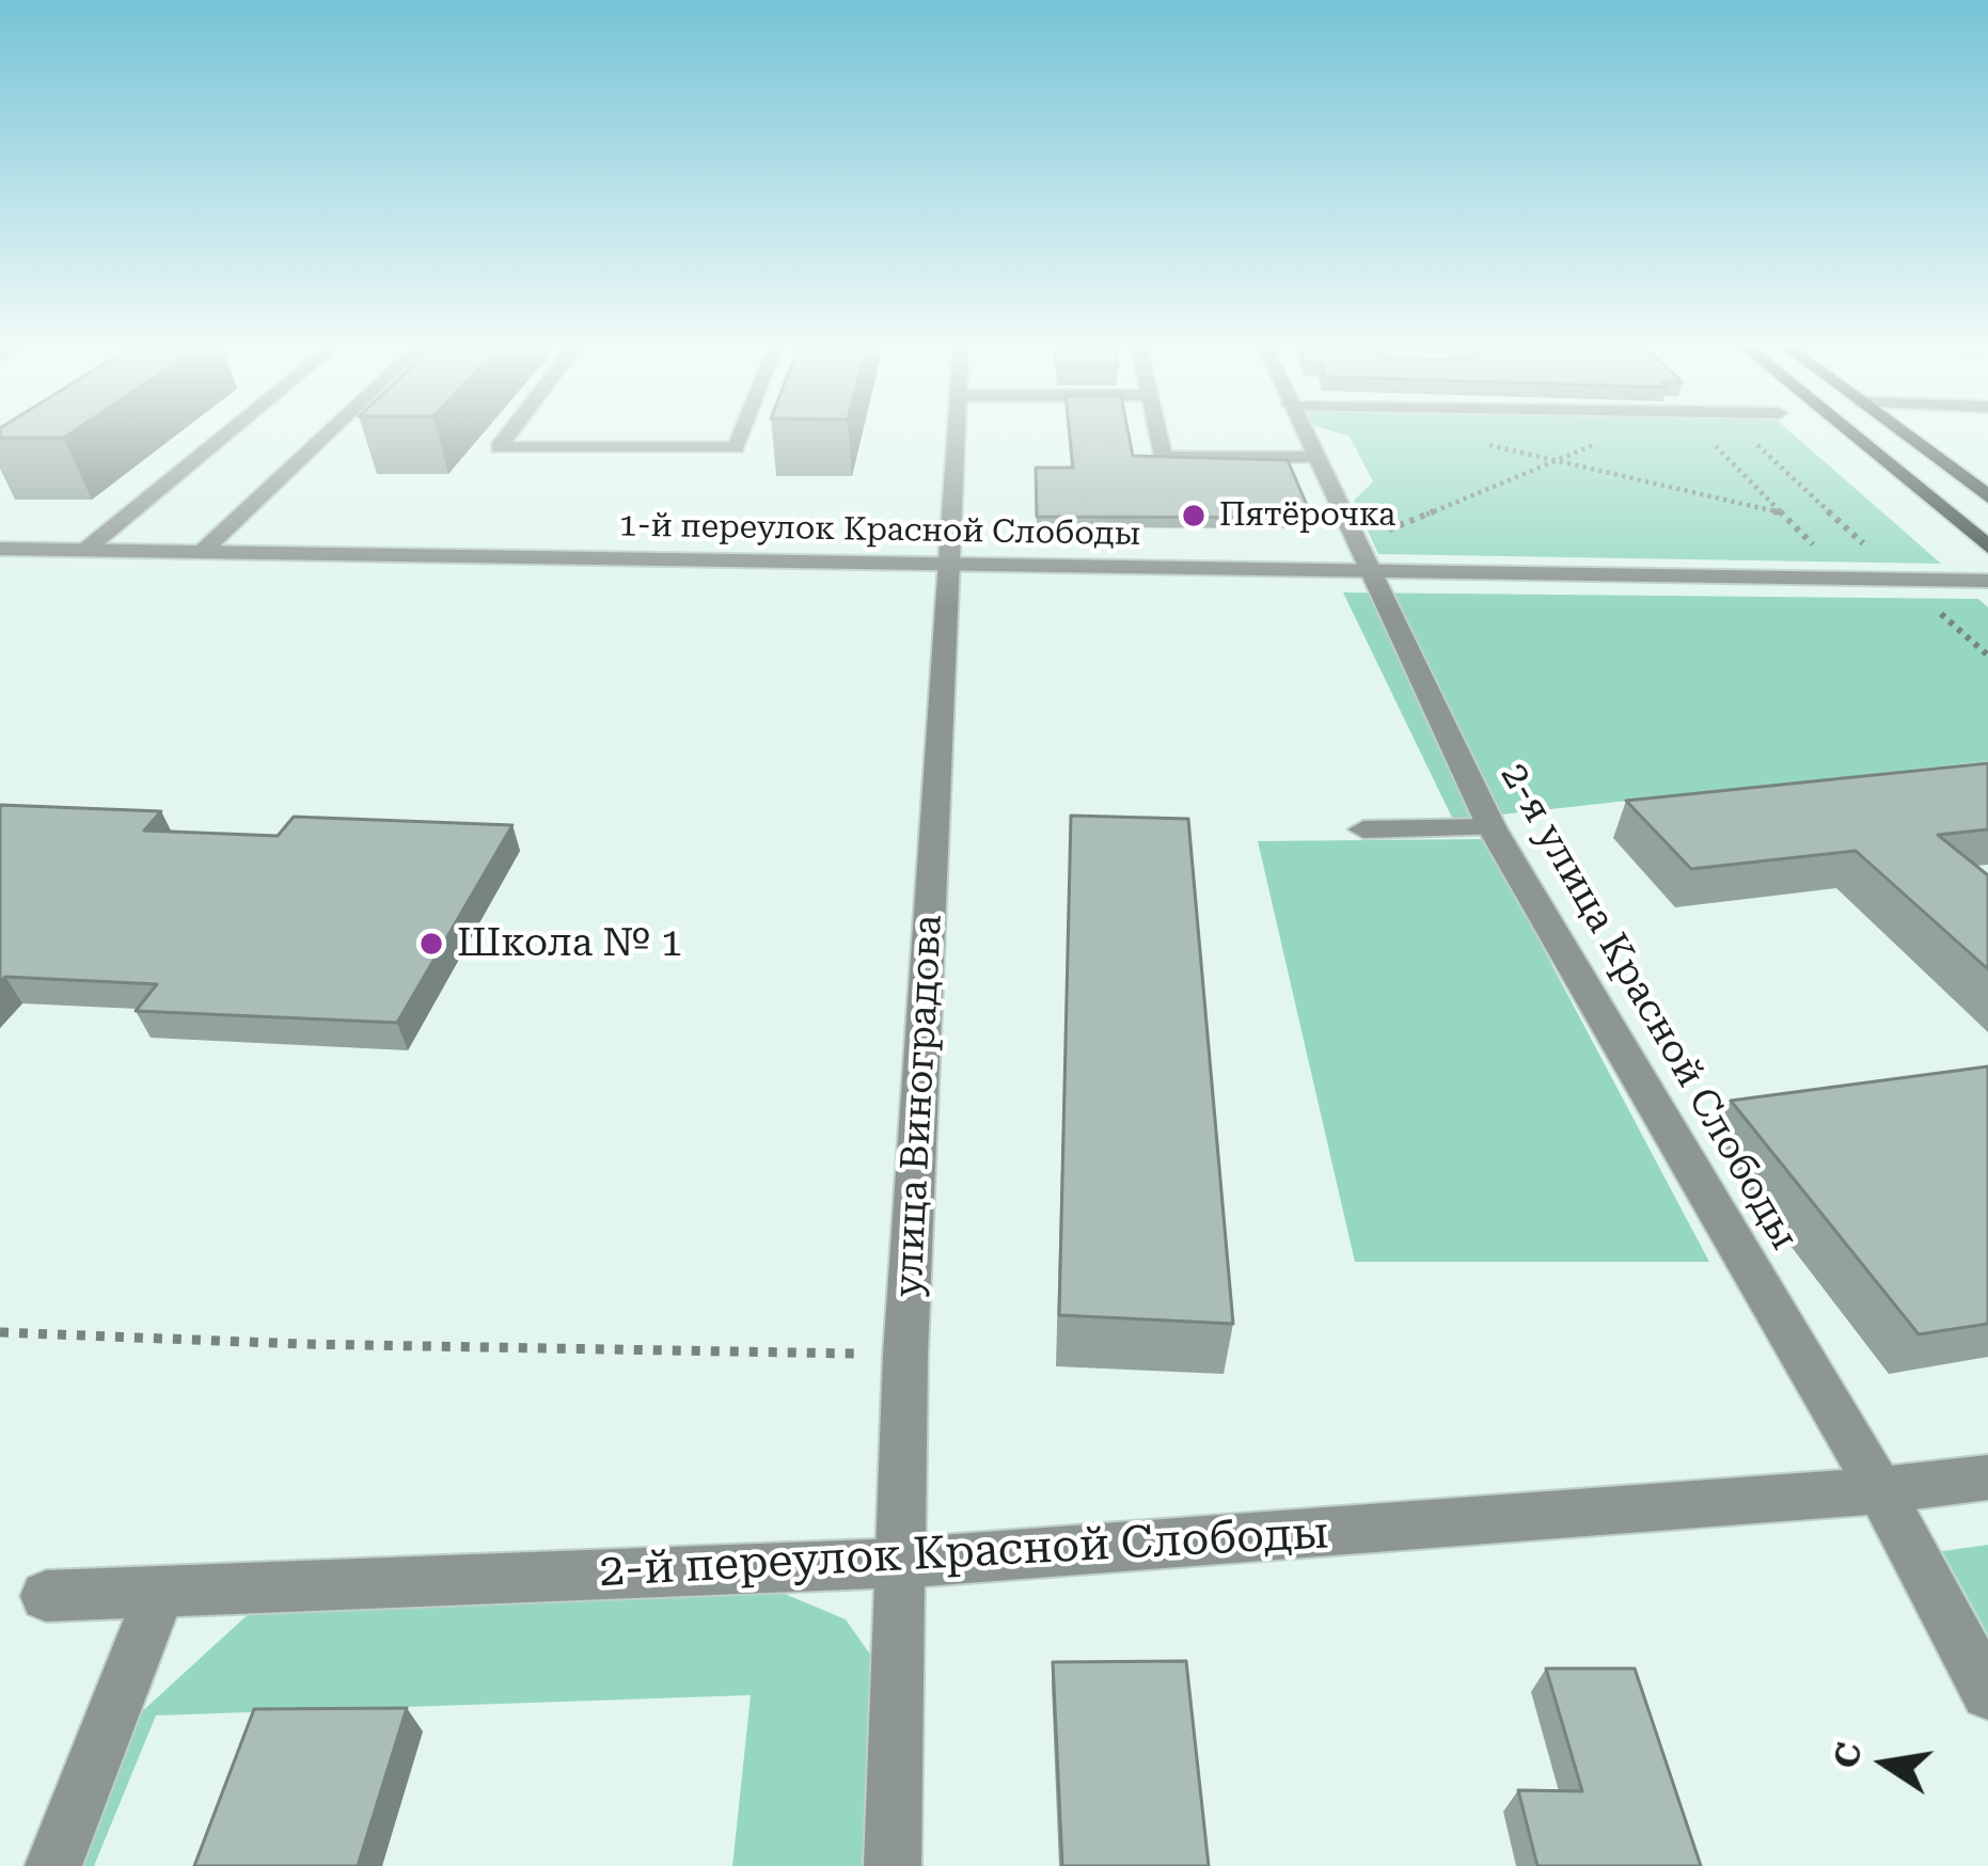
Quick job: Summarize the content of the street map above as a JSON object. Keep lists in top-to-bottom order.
{
  "streets": {
    "street": [
      "1-й переулок Красной Слободы",
      "2-я улица Красной Слободы",
      "улица Виноградова",
      "2-й переулок Красной Слободы"
    ]
  },
  "crossings": [
    ["1-й переулок Красной Слободы", "2-я улица Красной Слободы"],
    ["1-й переулок Красной Слободы", "улица Виноградова"],
    ["2-я улица Красной Слободы", "2-й переулок Красной Слободы"],
    ["улица Виноградова", "2-й переулок Красной Слободы"]
  ],
  "places": ["Пятёрочка", "Школа № 1"],
  "north": "left"
}
